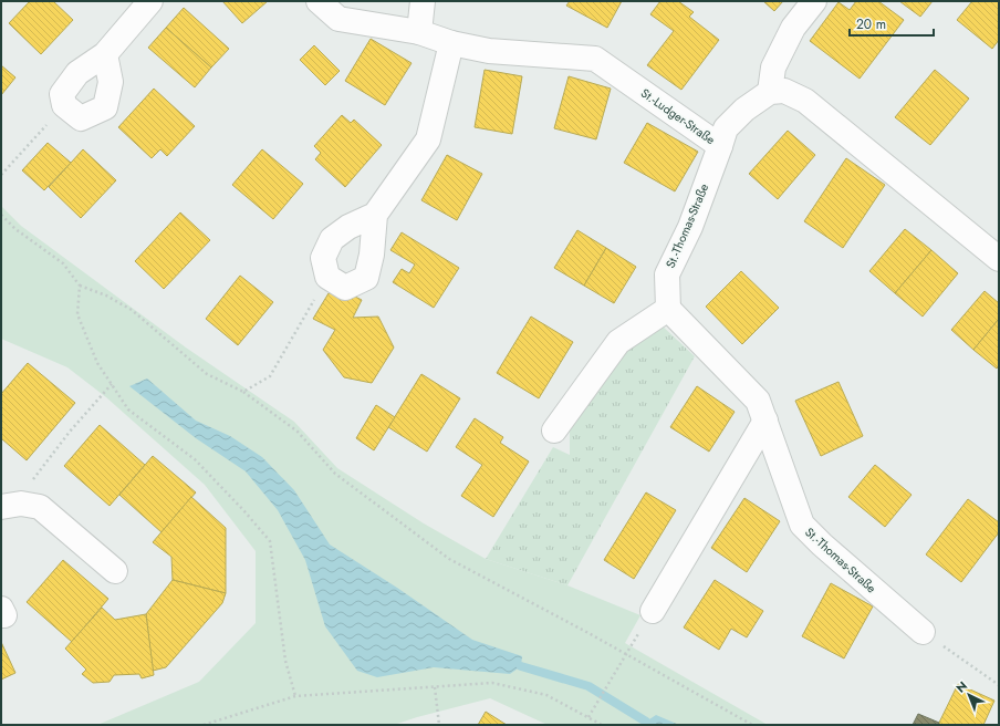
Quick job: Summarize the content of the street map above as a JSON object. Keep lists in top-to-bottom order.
{
  "streets": {
    "street": ["St.-Ludger-Straße", "St.-Thomas-Straße"]
  },
  "crossings": [
    ["St.-Ludger-Straße", "St.-Thomas-Straße"]
  ],
  "scale_bar": "20 m",
  "north": "top left"
}
